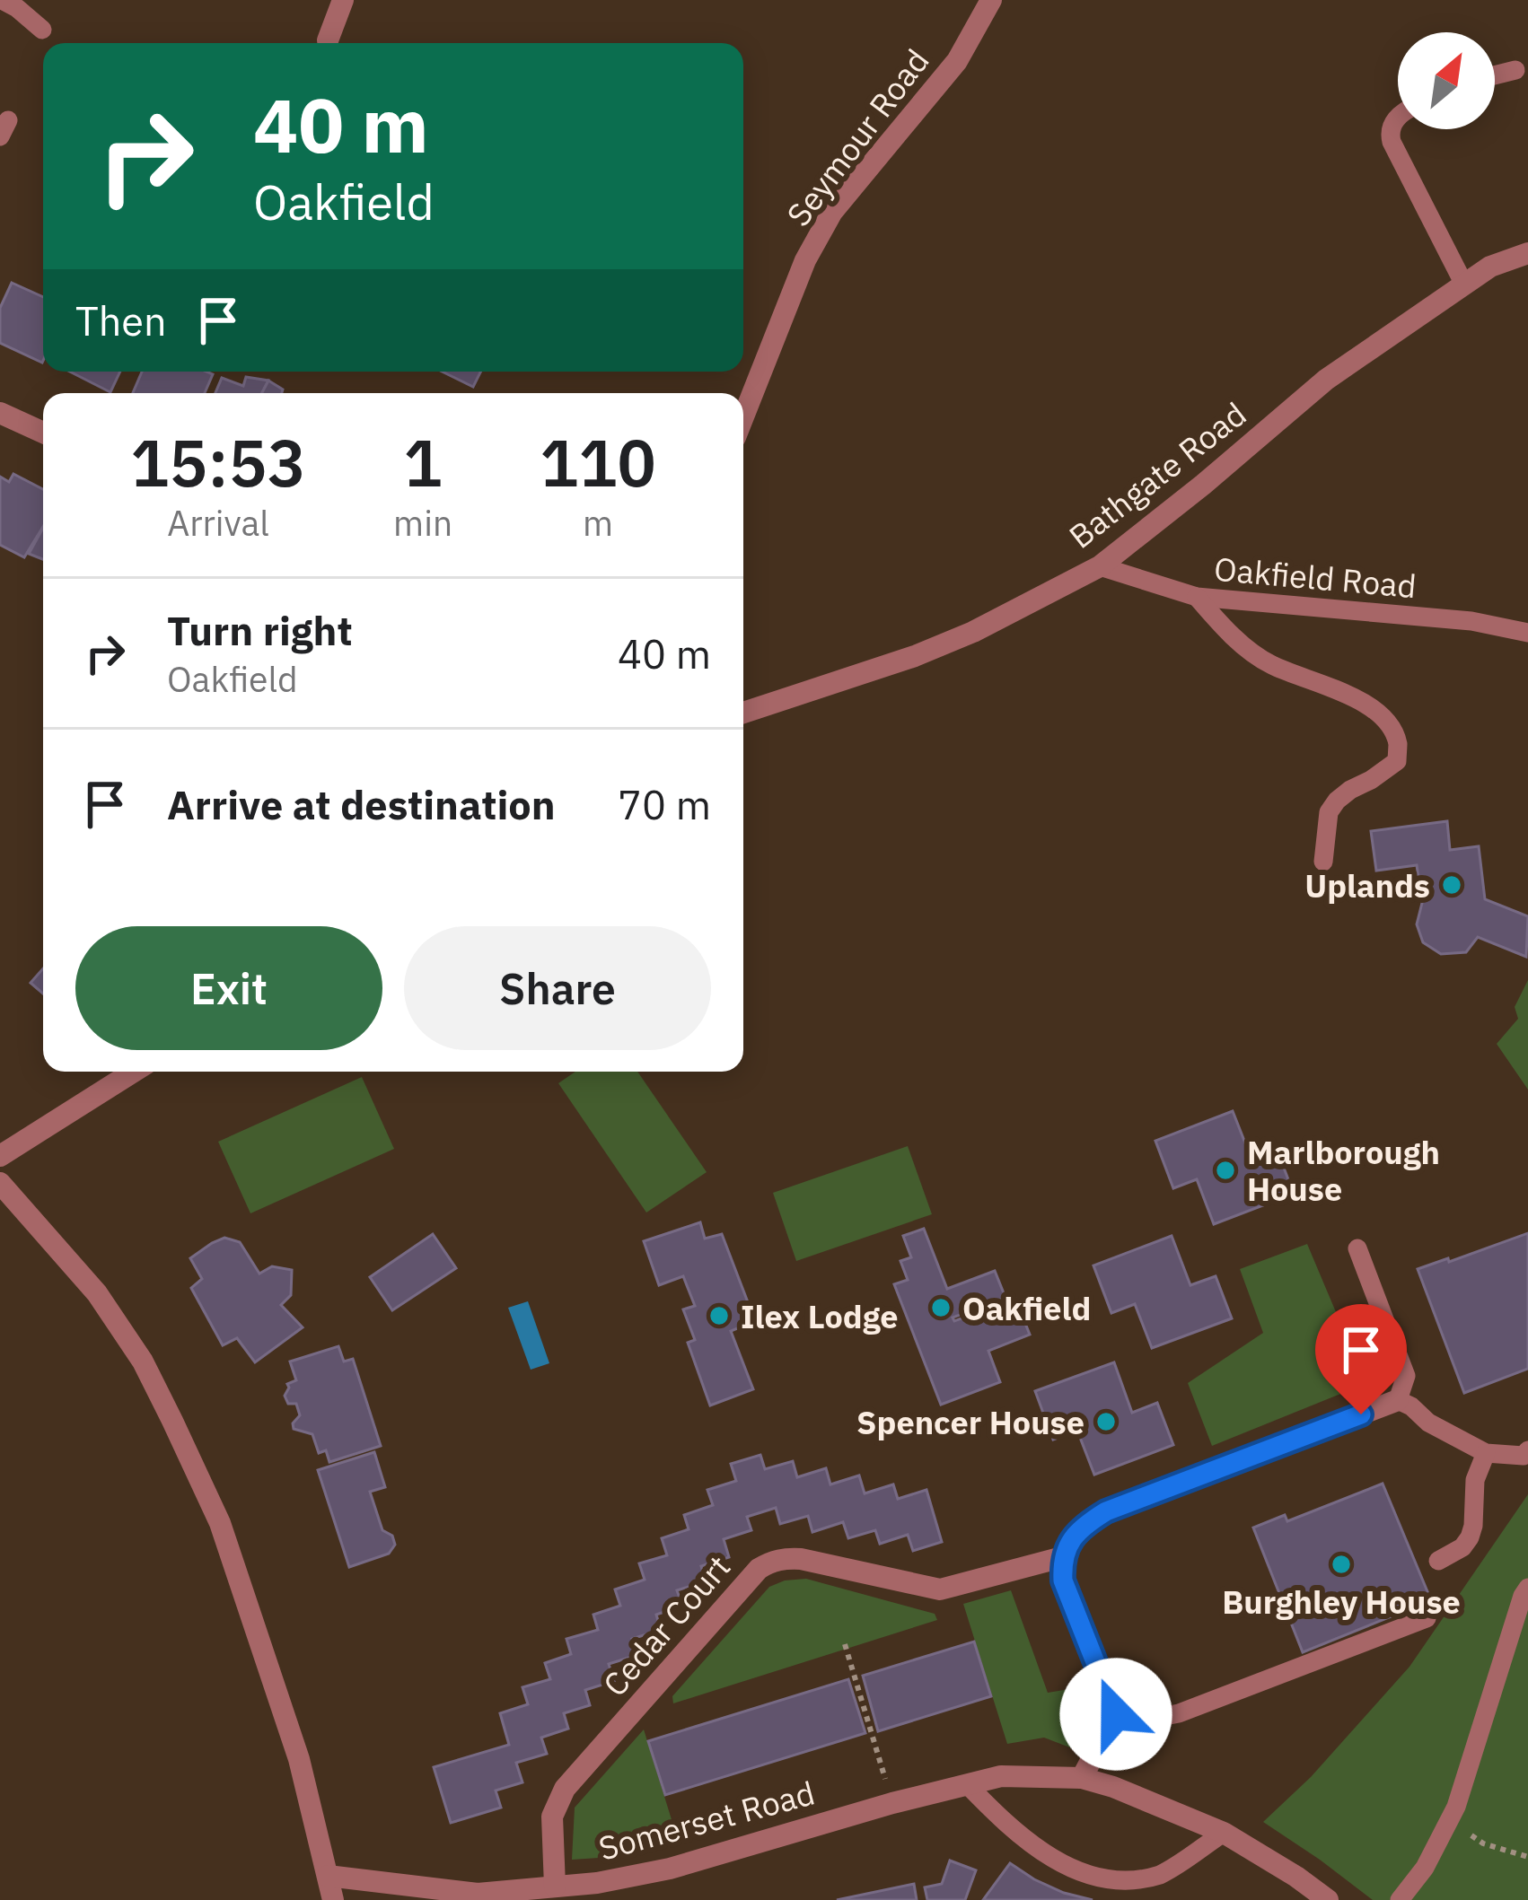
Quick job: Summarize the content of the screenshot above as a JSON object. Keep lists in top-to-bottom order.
{
  "streets": {
    "street": [
      "Seymour Road",
      "Bathgate Road",
      "Cedar Court",
      "Somerset Road"
    ],
    "lane": ["Oakfield Road"]
  },
  "crossings": [
    ["Bathgate Road", "Oakfield Road"],
    ["Cedar Court", "Somerset Road"]
  ],
  "places": [
    "Uplands",
    "Marlborough House",
    "Oakfield",
    "Ilex Lodge",
    "Spencer House",
    "Burghley House"
  ],
  "north": "top right",
  "page": {
    "turn": ["40 m", "Oakfield"],
    "then": "Then",
    "eta": [
      "15:53",
      "Arrival",
      "1",
      "min",
      "110",
      "m"
    ],
    "list": [
      {
        "name": "Turn right",
        "note": "Oakfield",
        "value": "40 m"
      },
      {
        "name": "Arrive at destination",
        "value": "70 m"
      }
    ],
    "buttons": ["Exit", "Share"]
  }
}
